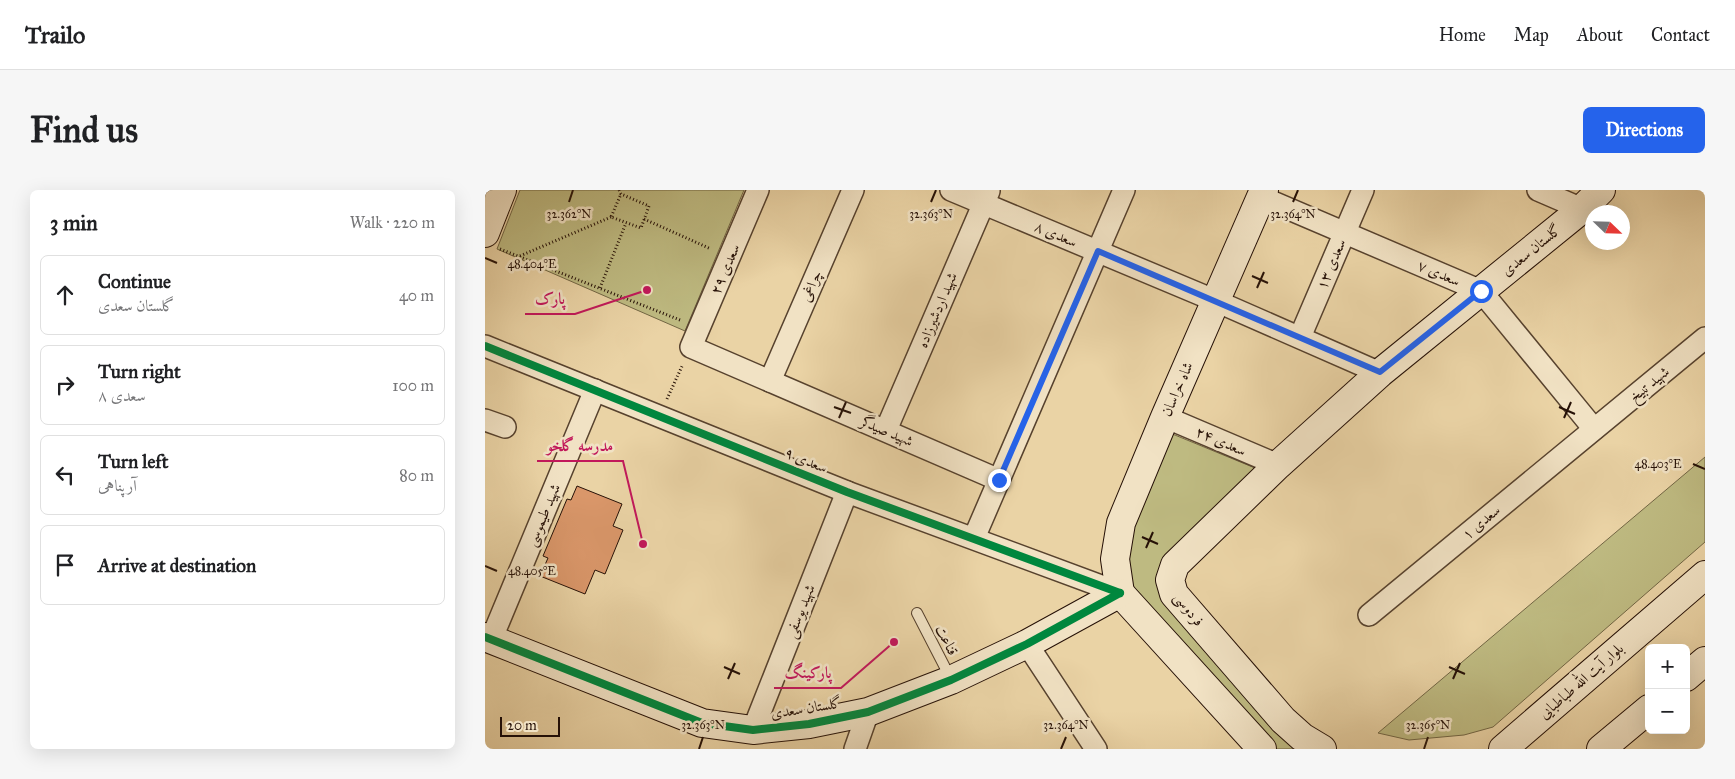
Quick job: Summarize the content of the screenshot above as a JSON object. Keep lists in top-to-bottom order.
{
  "streets": {
    "main road": [
      "گلستان سعدی",
      "شاه خراسان",
      "فردوسی",
      "بلوار آیت الله طباطبایی"
    ],
    "street": [
      "سعدی ۸",
      "سعدی ۱۳",
      "سعدی ۲۹",
      "سعدی ۷",
      "چراغی",
      "شهید اردشیرزاده",
      "شهید تبیخ",
      "شهید صیدگر",
      "سعدی ۲۴",
      "سعدی ۹",
      "شهید طیموسی",
      "سعدی ۱",
      "شهید یوسفی"
    ],
    "lane": ["قناعت"]
  },
  "crossings": [
    ["سعدی ۸", "گلستان سعدی"],
    ["سعدی ۸", "سعدی ۱۳"],
    ["سعدی ۸", "شهید اردشیرزاده"],
    ["سعدی ۸", "شاه خراسان"],
    ["گلستان سعدی", "سعدی ۷"],
    ["گلستان سعدی", "شاه خراسان"],
    ["گلستان سعدی", "سعدی ۲۴"],
    ["گلستان سعدی", "سعدی ۹"],
    ["گلستان سعدی", "شهید طیموسی"],
    ["گلستان سعدی", "فردوسی"],
    ["گلستان سعدی", "شهید یوسفی"],
    ["گلستان سعدی", "قناعت"],
    ["سعدی ۱۳", "سعدی ۷"],
    ["سعدی ۲۹", "شهید صیدگر"],
    ["سعدی ۷", "شهید تبیخ"],
    ["سعدی ۷", "شاه خراسان"],
    ["سعدی ۷", "سعدی ۱"],
    ["چراغی", "شهید صیدگر"],
    ["شهید اردشیرزاده", "شهید صیدگر"],
    ["شهید تبیخ", "سعدی ۱"],
    ["شاه خراسان", "سعدی ۲۴"],
    ["شاه خراسان", "سعدی ۹"],
    ["سعدی ۲۴", "فردوسی"],
    ["سعدی ۹", "شهید طیموسی"],
    ["سعدی ۹", "شهید یوسفی"]
  ],
  "places": ["پارک", "مدرسه گلخو", "پارکینگ"],
  "scale_bar": "20 m",
  "north": "bottom right",
  "page": {
    "header": "Trailo",
    "nav": [
      "Home",
      "Map",
      "About",
      "Contact"
    ],
    "buttons": "Directions",
    "title": "Find us",
    "heading": ["3 min", "Walk · 220 m"],
    "list": [
      ["Continue", "گلستان سعدی", "40 m"],
      ["Turn right", "سعدی ۸", "100 m"],
      ["Turn left", "آرپناهی", "80 m"],
      "Arrive at destination"
    ],
    "map_buttons": ["+", "−"],
    "scale": "20 m"
  },
  "coordinates": [
    "32.362°N",
    "32.363°N",
    "32.364°N",
    "48.404°E",
    "48.403°E",
    "48.405°E",
    "32.365°N"
  ]
}
